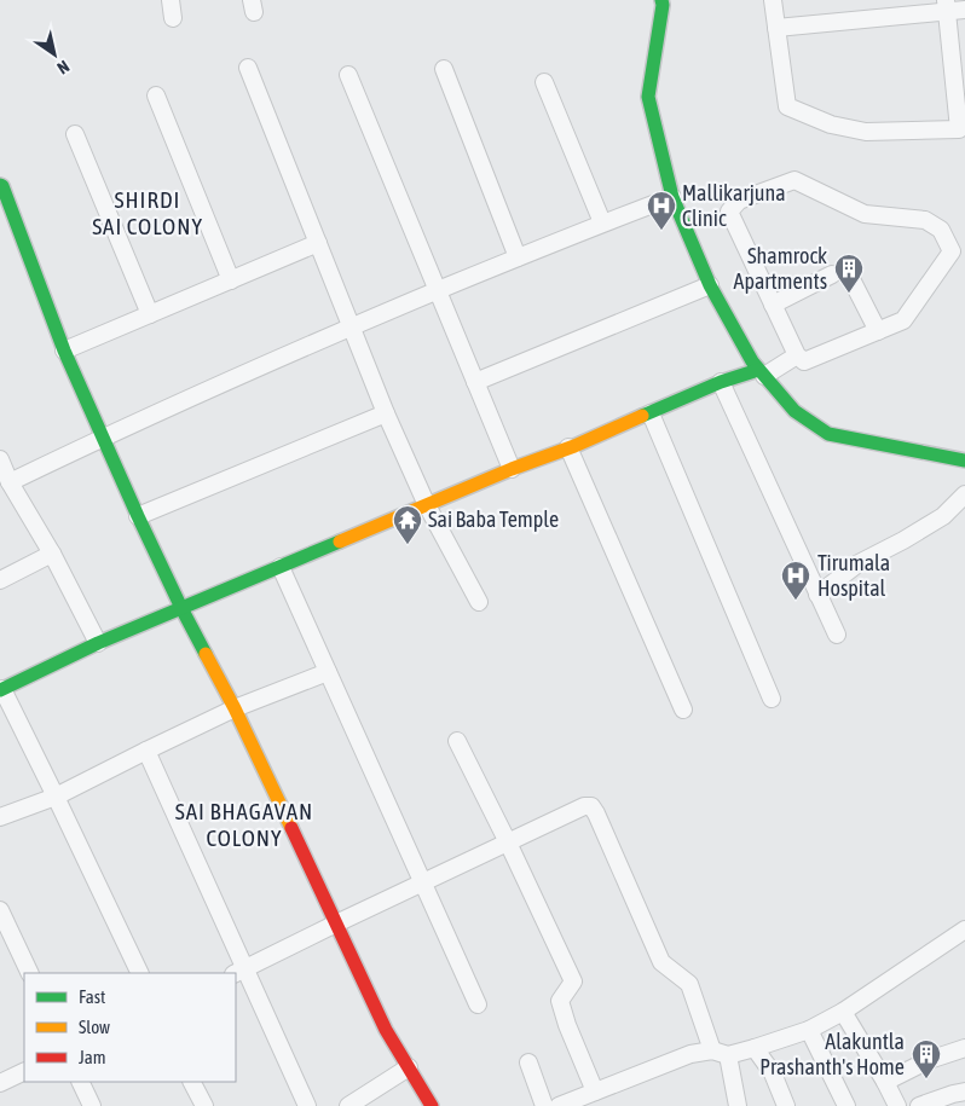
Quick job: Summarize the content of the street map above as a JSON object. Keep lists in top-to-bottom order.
{
  "districts": ["SHIRDI SAI COLONY", "SAI BHAGAVAN COLONY"],
  "places": {
    "hospital": ["Mallikarjuna Clinic", "Tirumala Hospital"],
    "building": ["Shamrock Apartments", "Alakuntla Prashanth's Home"],
    "temple": ["Sai Baba Temple"]
  },
  "legend": ["Fast", "Slow", "Jam"],
  "north": "bottom right"
}
